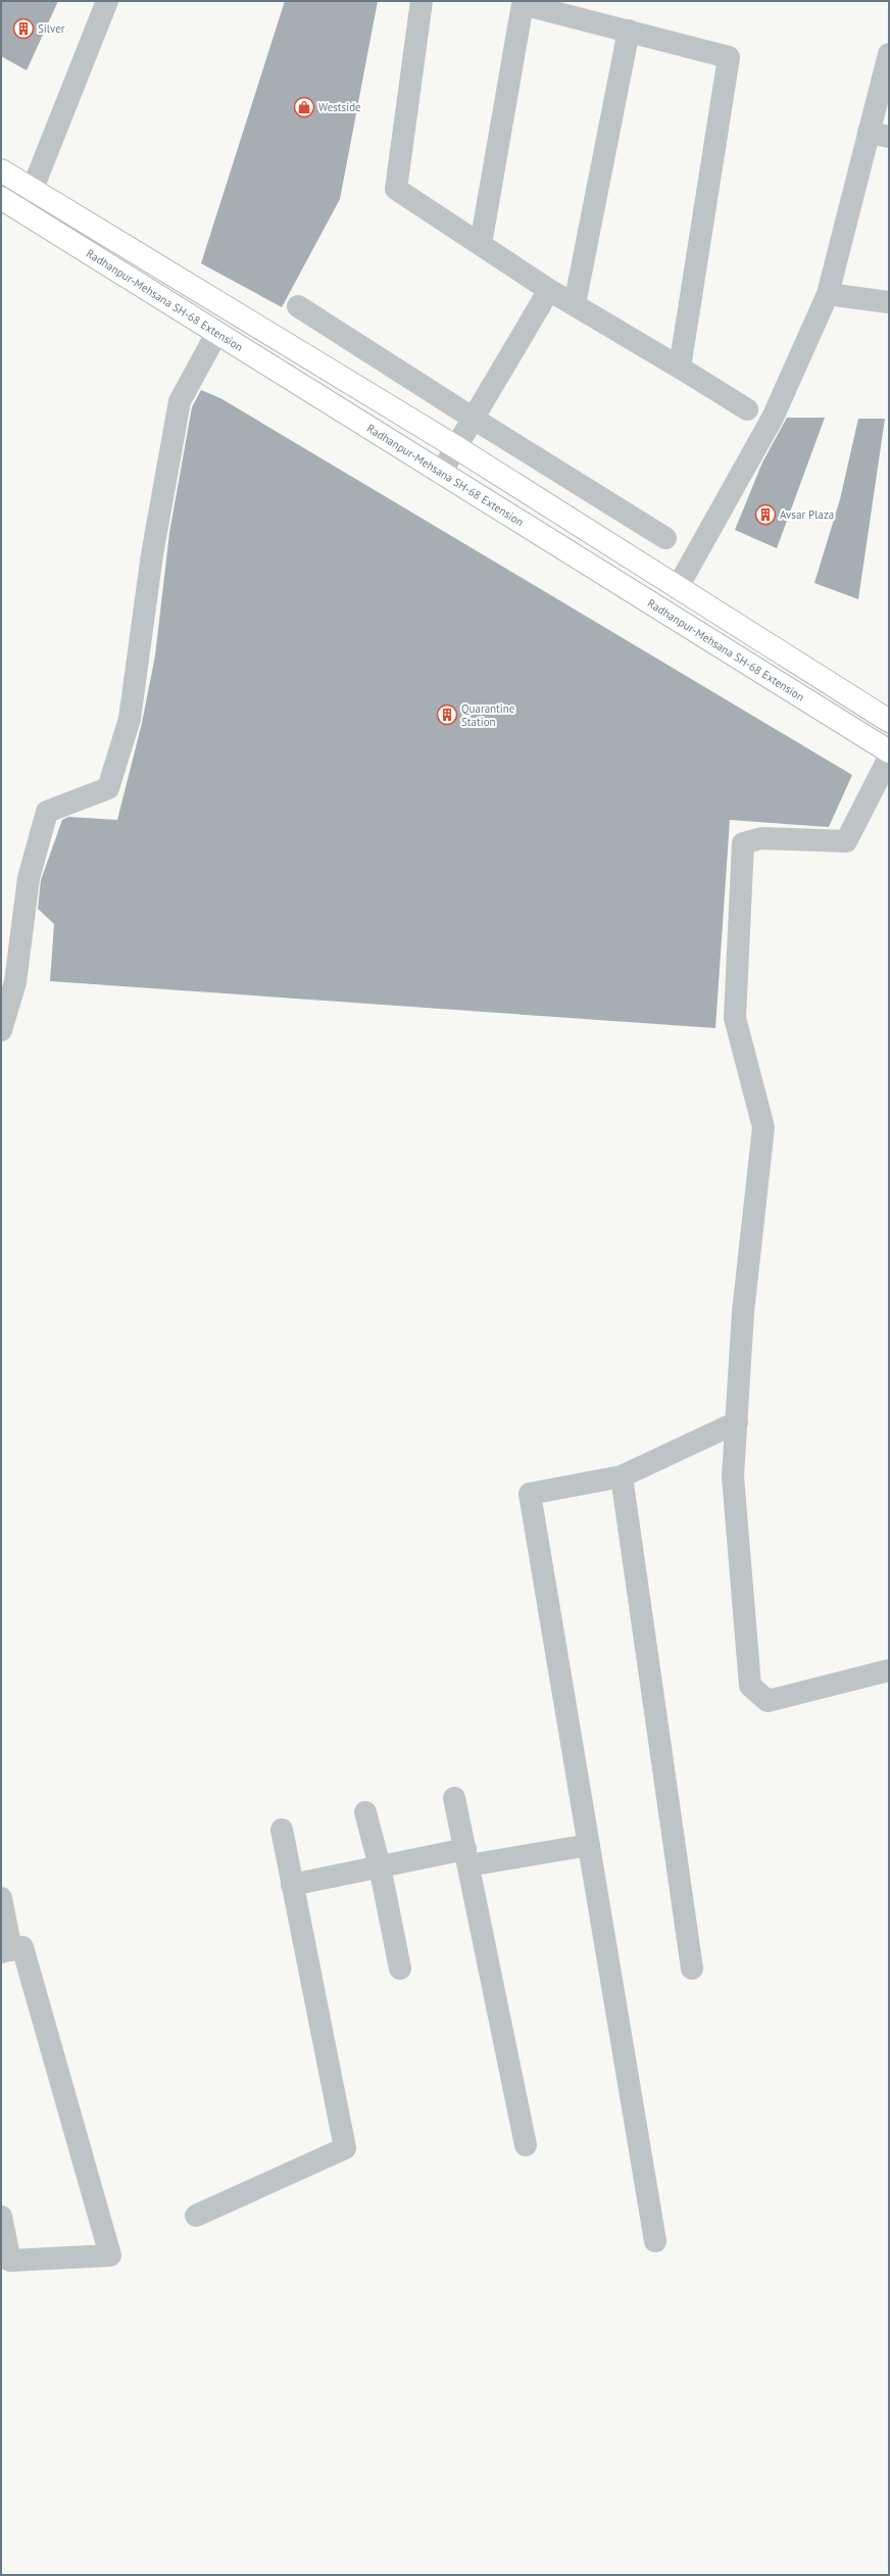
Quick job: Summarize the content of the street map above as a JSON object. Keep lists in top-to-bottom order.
{
  "streets": {
    "highway": ["Radhanpur-Mehsana SH-68 Extension"]
  },
  "places": {
    "building": ["Silver", "Avsar Plaza", "Quarantine Station"],
    "shop": ["Westside"]
  }
}
